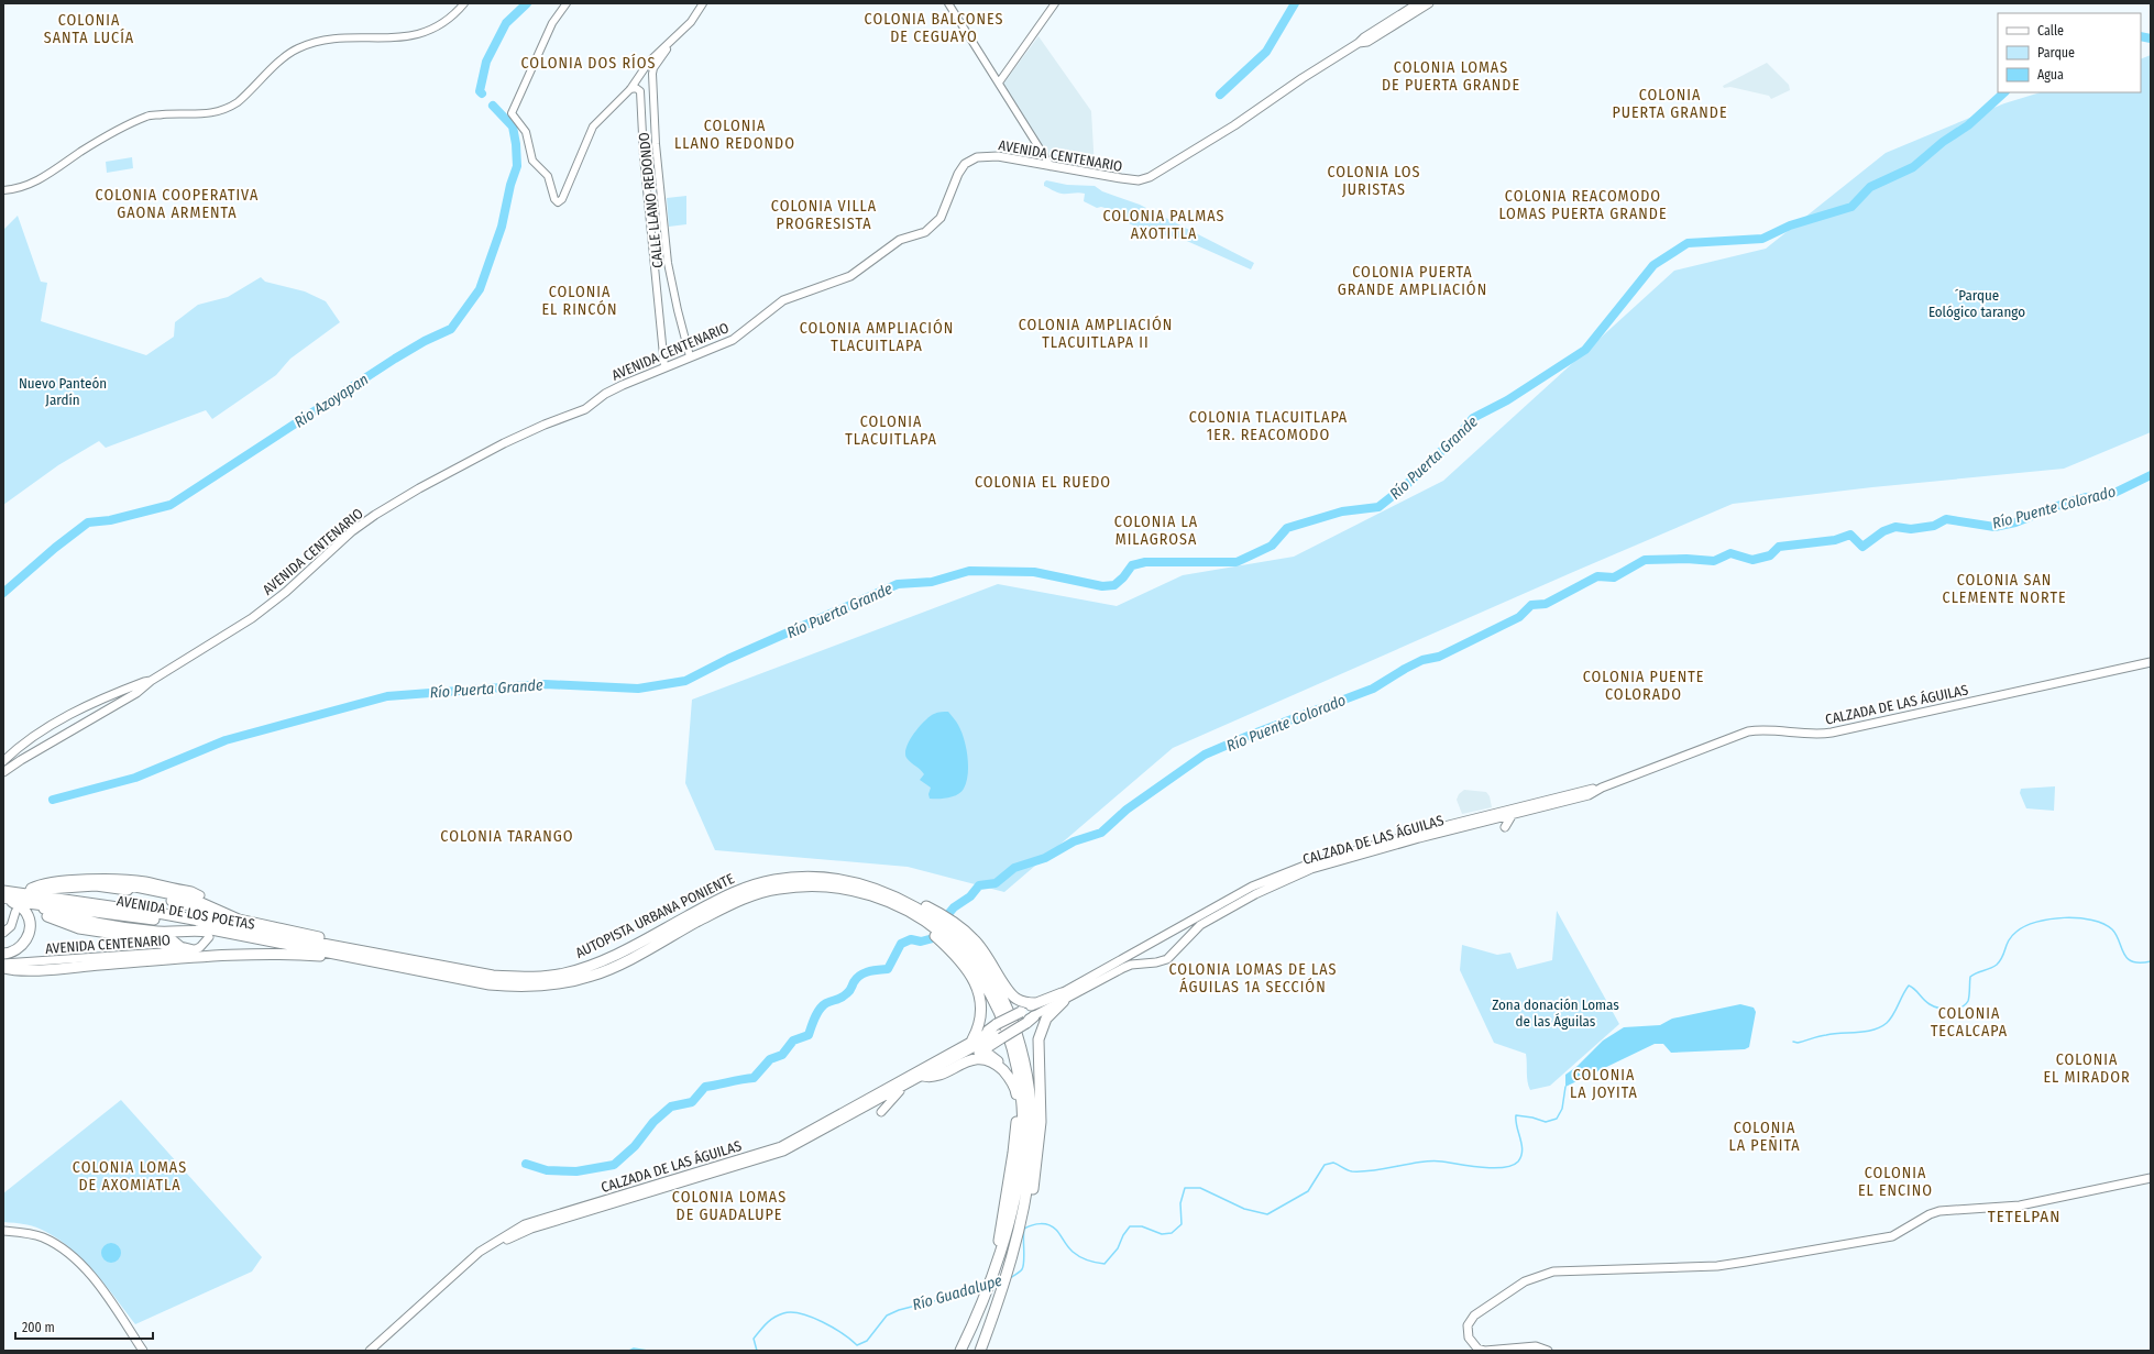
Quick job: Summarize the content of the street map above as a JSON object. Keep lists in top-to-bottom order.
{
  "streets": {
    "highway": ["AVENIDA DE LOS POETAS", "AUTOPISTA URBANA PONIENTE"],
    "main road": ["AVENIDA CENTENARIO", "CALZADA DE LAS ÁGUILAS"],
    "street": ["CALLE LLANO REDONDO"]
  },
  "crossings": [
    ["AVENIDA CENTENARIO", "CALLE LLANO REDONDO"],
    ["AVENIDA DE LOS POETAS", "AUTOPISTA URBANA PONIENTE"]
  ],
  "districts": [
    "COLONIA BALCONES DE CEGUAYO",
    "COLONIA SANTA LUCÍA",
    "COLONIA DOS RÍOS",
    "COLONIA LOMAS DE PUERTA GRANDE",
    "COLONIA PUERTA GRANDE",
    "COLONIA LLANO REDONDO",
    "COLONIA LOS JURISTAS",
    "COLONIA COOPERATIVA GAONA ARMENTA",
    "COLONIA REACOMODO LOMAS PUERTA GRANDE",
    "COLONIA VILLA PROGRESISTA",
    "COLONIA PALMAS AXOTITLA",
    "COLONIA PUERTA GRANDE AMPLIACIÓN",
    "COLONIA EL RINCÓN",
    "COLONIA AMPLIACIÓN TLACUITLAPA II",
    "COLONIA AMPLIACIÓN TLACUITLAPA",
    "COLONIA TLACUITLAPA 1ER. REACOMODO",
    "COLONIA TLACUITLAPA",
    "COLONIA EL RUEDO",
    "COLONIA LA MILAGROSA",
    "COLONIA SAN CLEMENTE NORTE",
    "COLONIA PUENTE COLORADO",
    "COLONIA TARANGO",
    "COLONIA LOMAS DE LAS ÁGUILAS 1A SECCIÓN",
    "COLONIA TECALCAPA",
    "COLONIA EL MIRADOR",
    "COLONIA LA JOYITA",
    "COLONIA LA PEÑITA",
    "COLONIA LOMAS DE AXOMIATLA",
    "COLONIA EL ENCINO",
    "COLONIA LOMAS DE GUADALUPE",
    "TETELPAN"
  ],
  "water": [
    "Rio Azoyapan",
    "Río Puerta Grande",
    "Río Puente Colorado",
    "Río Guadalupe"
  ],
  "parks": ["´Parque Eológico tarango", "Nuevo Panteón Jardín", "Zona donación Lomas de las Águilas"],
  "legend": ["Calle", "Parque", "Agua"],
  "scale_bar": "200 m"
}
